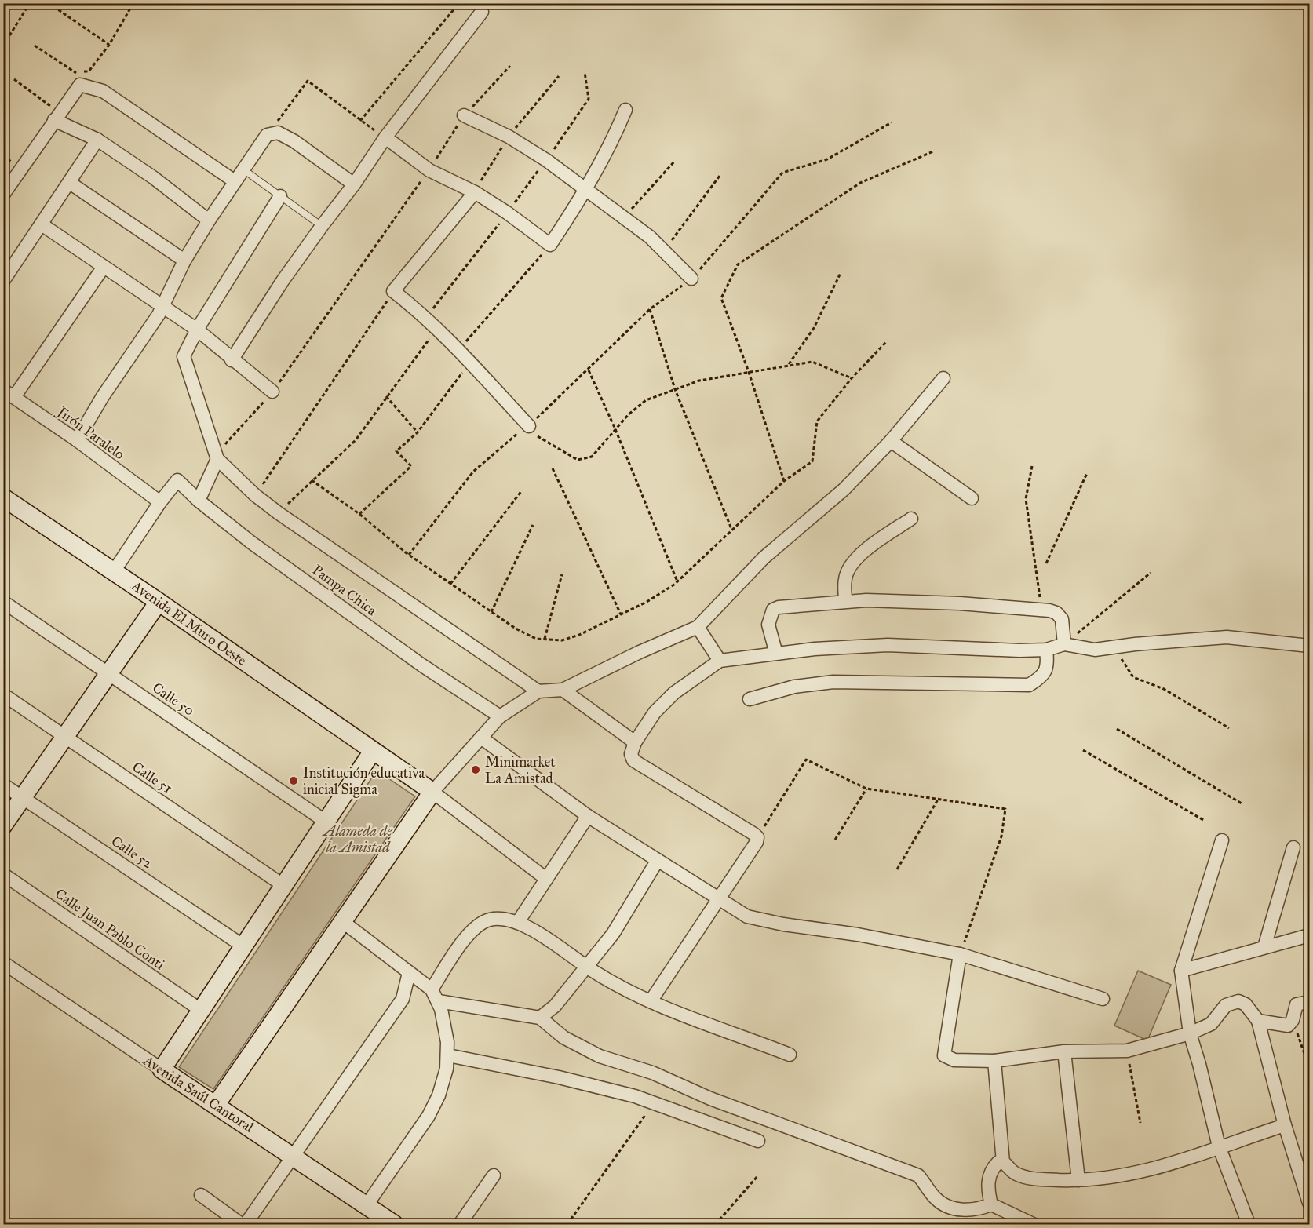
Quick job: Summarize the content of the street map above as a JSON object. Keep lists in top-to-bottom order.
{
  "streets": {
    "street": [
      "Jirón Paralelo",
      "Pampa Chica",
      "Avenida El Muro Oeste",
      "Calle 50",
      "Calle 51",
      "Calle 52",
      "Calle Juan Pablo Conti",
      "Avenida Saúl Cantoral"
    ]
  },
  "crossings": [
    ["Jirón Paralelo", "Pampa Chica"]
  ],
  "parks": ["Alameda de la Amistad"],
  "places": ["Minimarket La Amistad", "Institución educativa inicial Sigma"]
}
